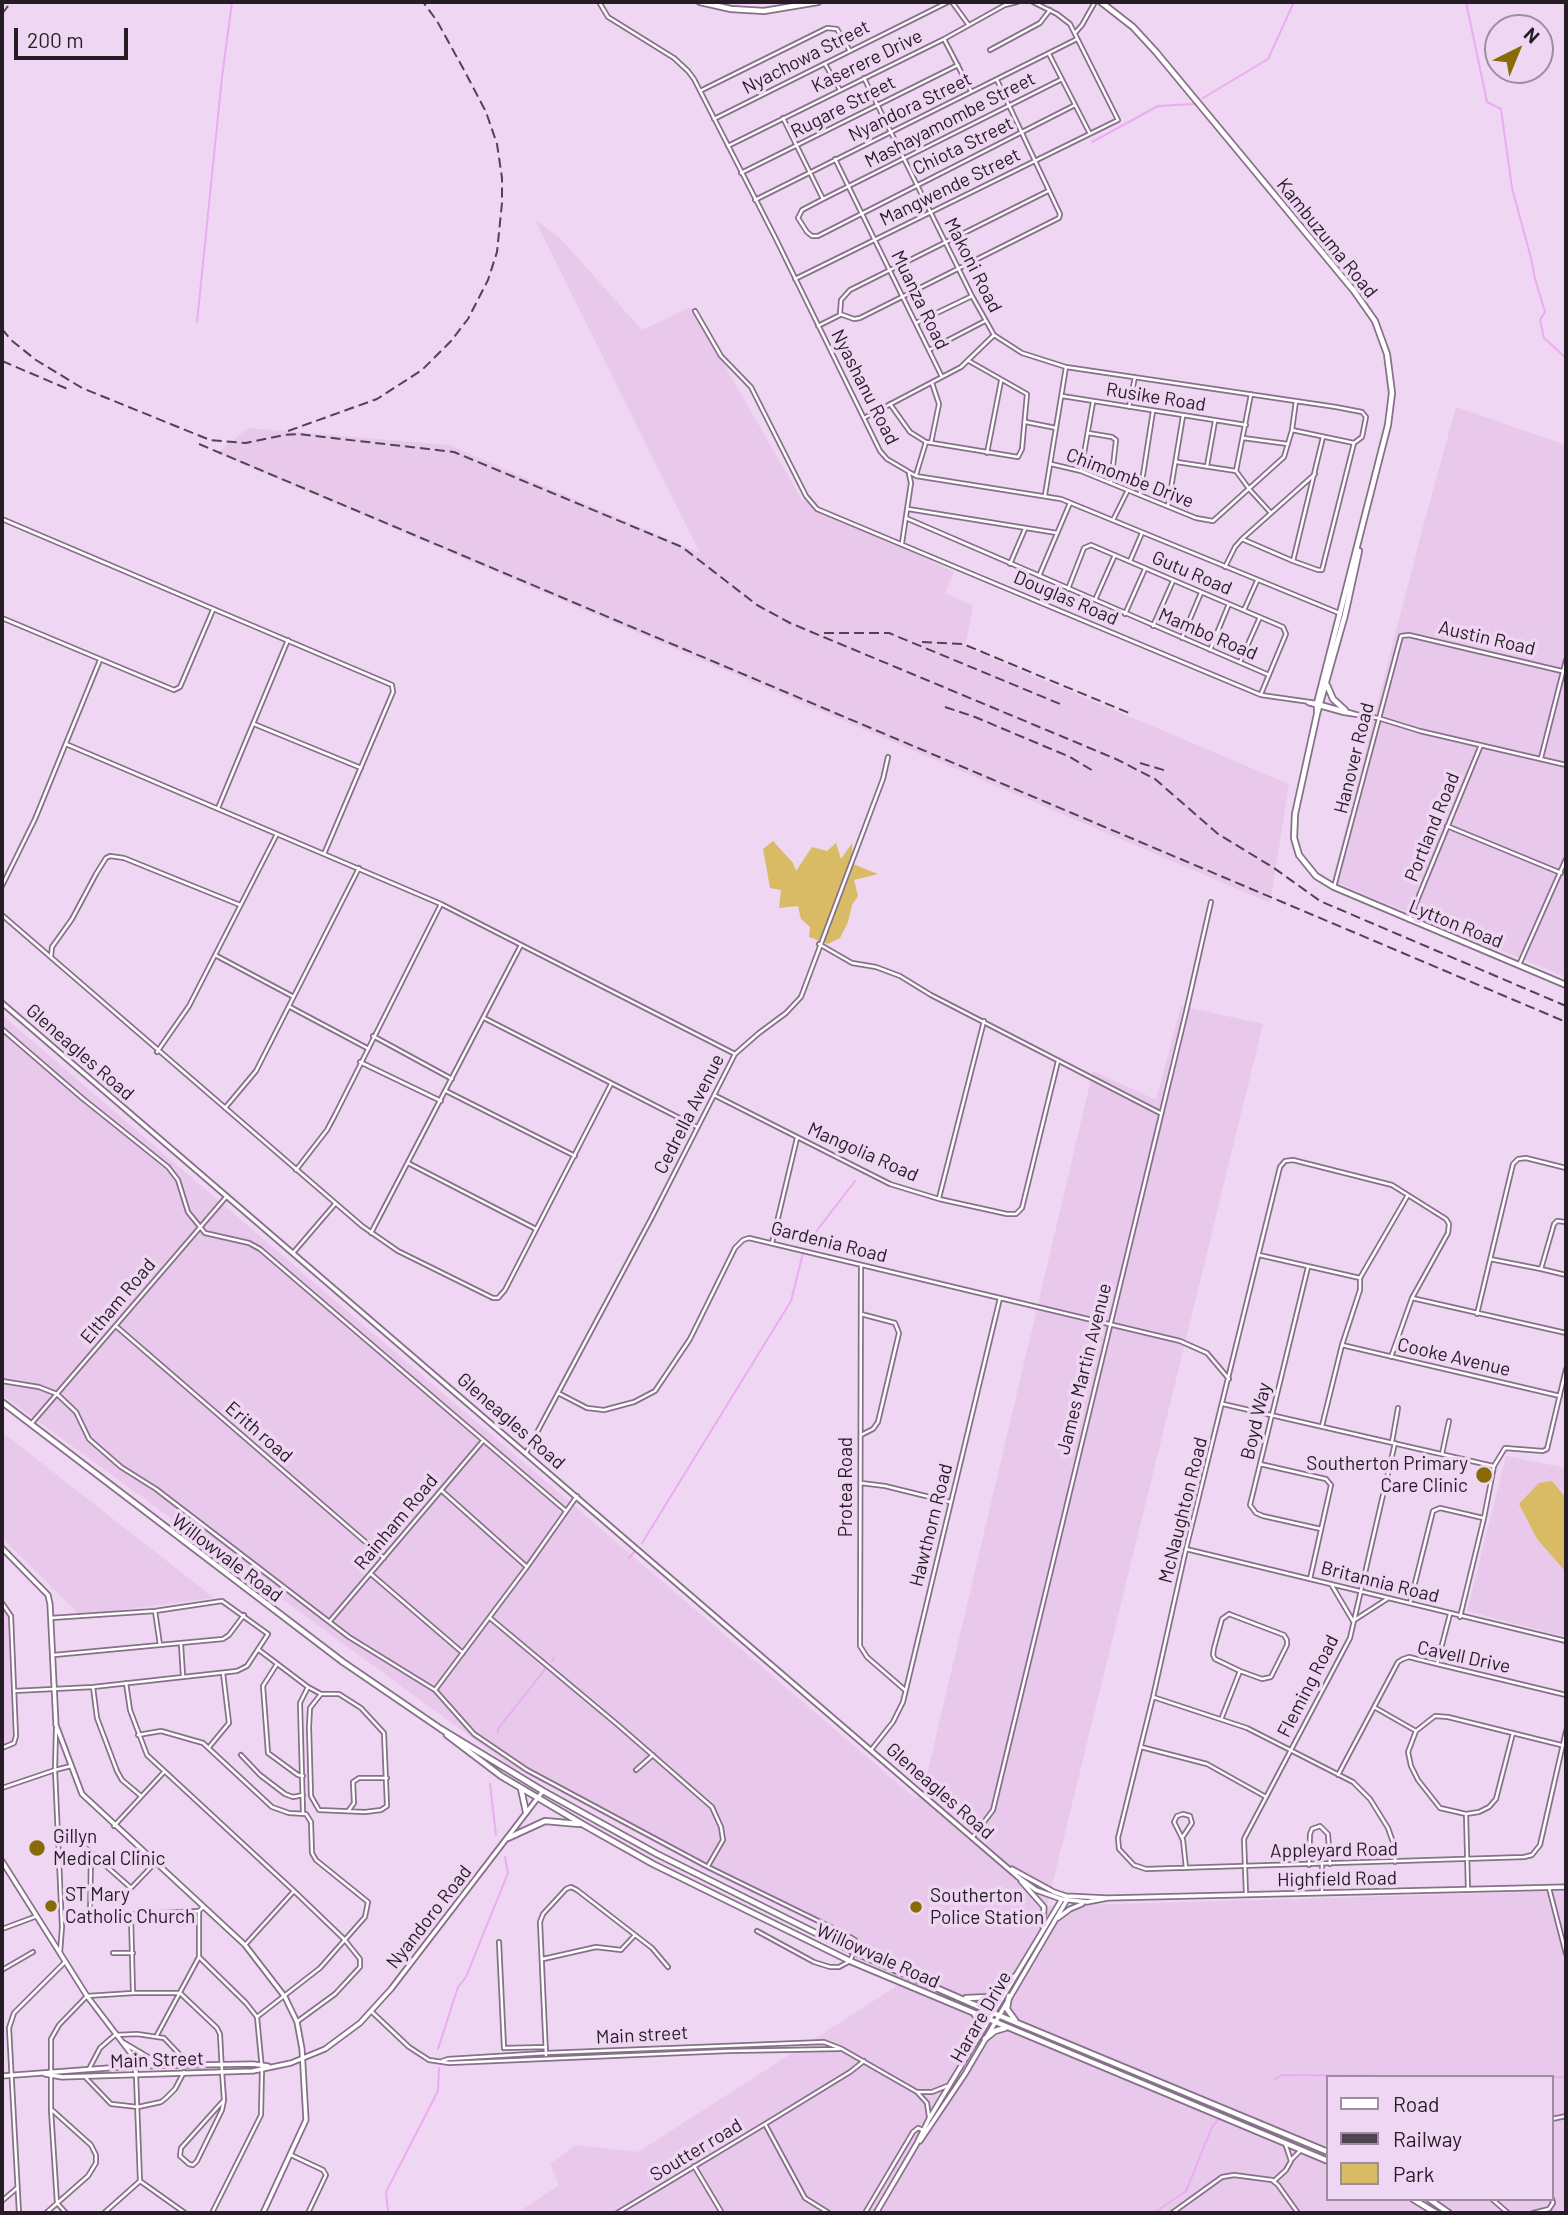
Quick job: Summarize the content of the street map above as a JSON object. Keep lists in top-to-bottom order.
{
  "streets": {
    "main road": ["Kambuzuma Road", "Lytton Road", "Willowvale Road"],
    "street": [
      "Nyachowa Street",
      "Kaserere Drive",
      "Rugare Street",
      "Nyandora Street",
      "Mashayamombe Street",
      "Chiota Street",
      "Mangwende Street",
      "Makoni Road",
      "Muanza Road",
      "Nyashanu Road",
      "Rusike Road",
      "Chimombe Drive",
      "Gutu Road",
      "Douglas Road",
      "Mambo Road",
      "Austin Road",
      "Hanover Road",
      "Portland Road",
      "Gleneagles Road",
      "Cedrella Avenue",
      "Mangolia Road",
      "Gardenia Road",
      "Eltham Road",
      "Cooke Avenue",
      "James Martin Avenue",
      "Boyd Way",
      "Erith road",
      "Protea Road",
      "McNaughton Road",
      "Rainham Road",
      "Hawthorn Road",
      "Britannia Road",
      "Cavell Drive",
      "Fleming Road",
      "Appleyard Road",
      "Highfield Road",
      "Nyandoro Road",
      "Harare Drive",
      "Main street",
      "Main Street",
      "Soutter road"
    ]
  },
  "crossings": [
    ["Nyachowa Street", "Kaserere Drive"],
    ["Nyachowa Street", "Nyashanu Road"],
    ["Kaserere Drive", "Makoni Road"],
    ["Kaserere Drive", "Nyashanu Road"],
    ["Rugare Street", "Makoni Road"],
    ["Rugare Street", "Nyashanu Road"],
    ["Nyandora Street", "Mangwende Street"],
    ["Nyandora Street", "Makoni Road"],
    ["Nyandora Street", "Muanza Road"],
    ["Nyandora Street", "Nyashanu Road"],
    ["Mashayamombe Street", "Chiota Street"],
    ["Mashayamombe Street", "Makoni Road"],
    ["Mashayamombe Street", "Muanza Road"],
    ["Chiota Street", "Makoni Road"],
    ["Chiota Street", "Muanza Road"],
    ["Mangwende Street", "Makoni Road"],
    ["Mangwende Street", "Muanza Road"],
    ["Mangwende Street", "Nyashanu Road"],
    ["Kambuzuma Road", "Douglas Road"],
    ["Kambuzuma Road", "Hanover Road"],
    ["Kambuzuma Road", "Lytton Road"],
    ["Makoni Road", "Chimombe Drive"],
    ["Gutu Road", "Mambo Road"],
    ["Douglas Road", "Hanover Road"],
    ["Douglas Road", "Portland Road"],
    ["Austin Road", "Hanover Road"],
    ["Hanover Road", "Lytton Road"],
    ["Portland Road", "Lytton Road"],
    ["Gleneagles Road", "Cedrella Avenue"],
    ["Gleneagles Road", "Eltham Road"],
    ["Gleneagles Road", "James Martin Avenue"],
    ["Gleneagles Road", "Hawthorn Road"],
    ["Gleneagles Road", "Highfield Road"],
    ["Gleneagles Road", "Harare Drive"],
    ["Cedrella Avenue", "Mangolia Road"],
    ["Cedrella Avenue", "Gardenia Road"],
    ["Gardenia Road", "James Martin Avenue"],
    ["Gardenia Road", "Protea Road"],
    ["Gardenia Road", "McNaughton Road"],
    ["Gardenia Road", "Hawthorn Road"],
    ["Eltham Road", "Erith road"],
    ["Eltham Road", "Willowvale Road"],
    ["Erith road", "Rainham Road"],
    ["Protea Road", "Hawthorn Road"],
    ["McNaughton Road", "Britannia Road"],
    ["McNaughton Road", "Appleyard Road"],
    ["Willowvale Road", "Nyandoro Road"],
    ["Willowvale Road", "Harare Drive"],
    ["Britannia Road", "Fleming Road"],
    ["Fleming Road", "Appleyard Road"],
    ["Fleming Road", "Highfield Road"],
    ["Highfield Road", "Harare Drive"],
    ["Nyandoro Road", "Main street"],
    ["Nyandoro Road", "Main Street"]
  ],
  "places": [
    "Southerton Primary Care Clinic",
    "Gillyn Medical Clinic",
    "ST Mary Catholic Church",
    "Southerton Police Station"
  ],
  "legend": ["Road", "Railway", "Park"],
  "scale_bar": "200 m",
  "north": "top right"
}
